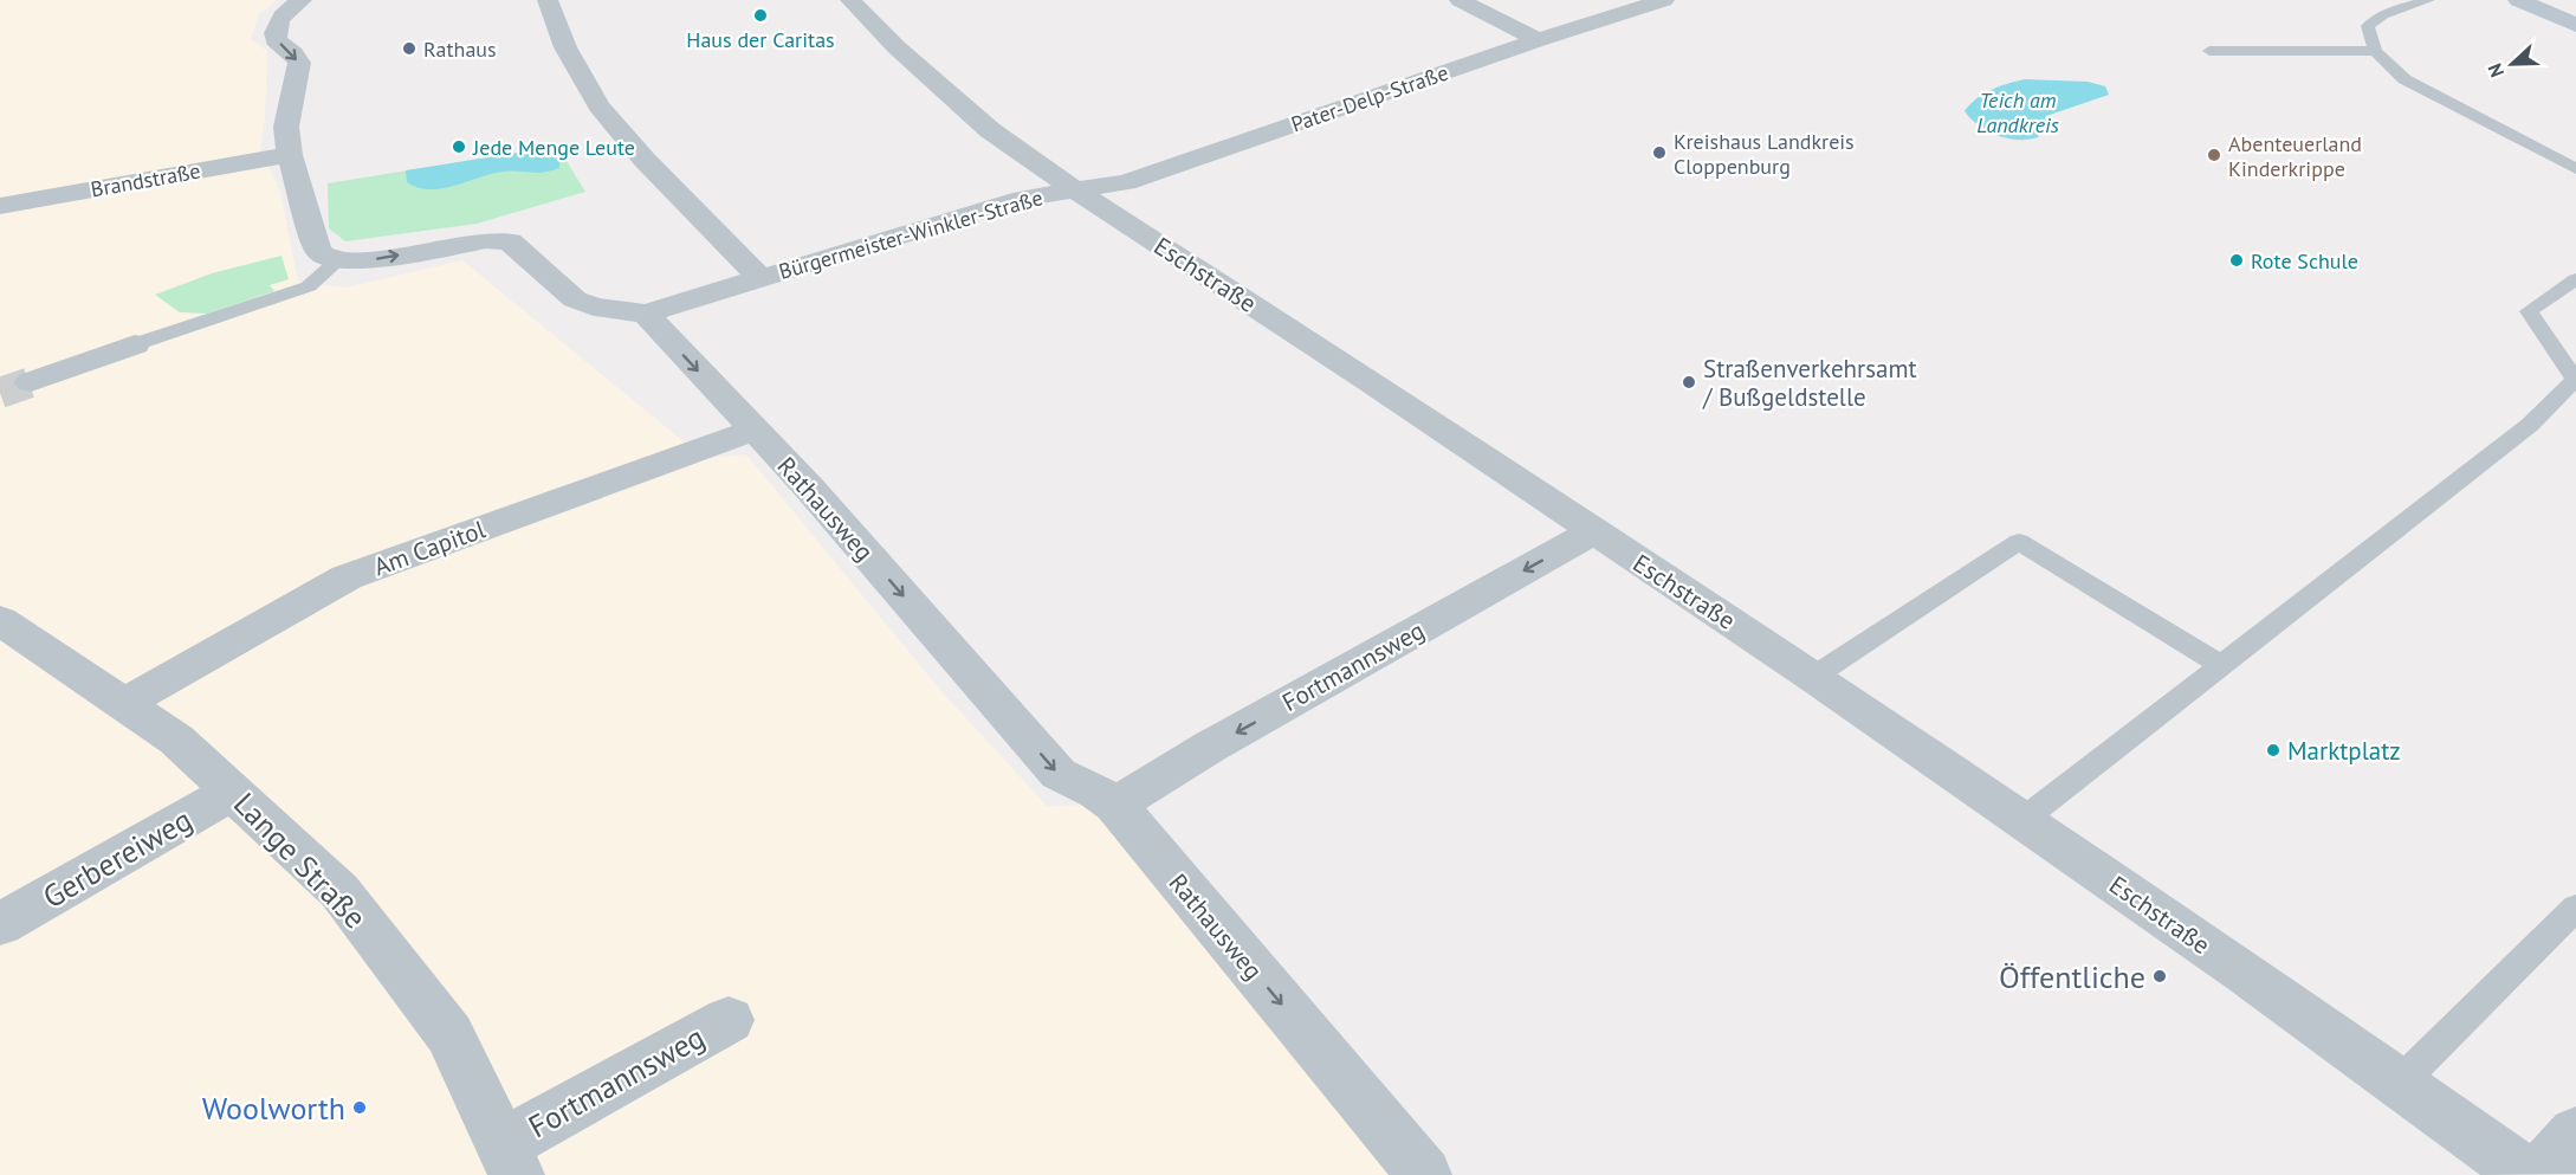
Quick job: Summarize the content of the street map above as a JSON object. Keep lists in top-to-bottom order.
{
  "streets": {
    "street": [
      "Pater-Delp-Straße",
      "Brandstraße",
      "Bürgermeister-Winkler-Straße",
      "Eschstraße",
      "Rathausweg",
      "Am Capitol",
      "Fortmannsweg",
      "Gerbereiweg",
      "Lange Straße"
    ]
  },
  "crossings": [
    ["Pater-Delp-Straße", "Bürgermeister-Winkler-Straße"],
    ["Pater-Delp-Straße", "Eschstraße"],
    ["Bürgermeister-Winkler-Straße", "Eschstraße"],
    ["Eschstraße", "Fortmannsweg"],
    ["Rathausweg", "Am Capitol"],
    ["Rathausweg", "Fortmannsweg"],
    ["Am Capitol", "Lange Straße"],
    ["Fortmannsweg", "Lange Straße"],
    ["Gerbereiweg", "Lange Straße"]
  ],
  "one_way": ["Rathausweg", "Fortmannsweg"],
  "water": ["Teich am Landkreis"],
  "places": [
    "Haus der Caritas",
    "Rathaus",
    "Jede Menge Leute",
    "Kreishaus Landkreis Cloppenburg",
    "Abenteuerland Kinderkrippe",
    "Rote Schule",
    "Straßenverkehrsamt / Bußgeldstelle",
    "Marktplatz",
    "Öffentliche",
    "Woolworth"
  ],
  "north": "left"
}
